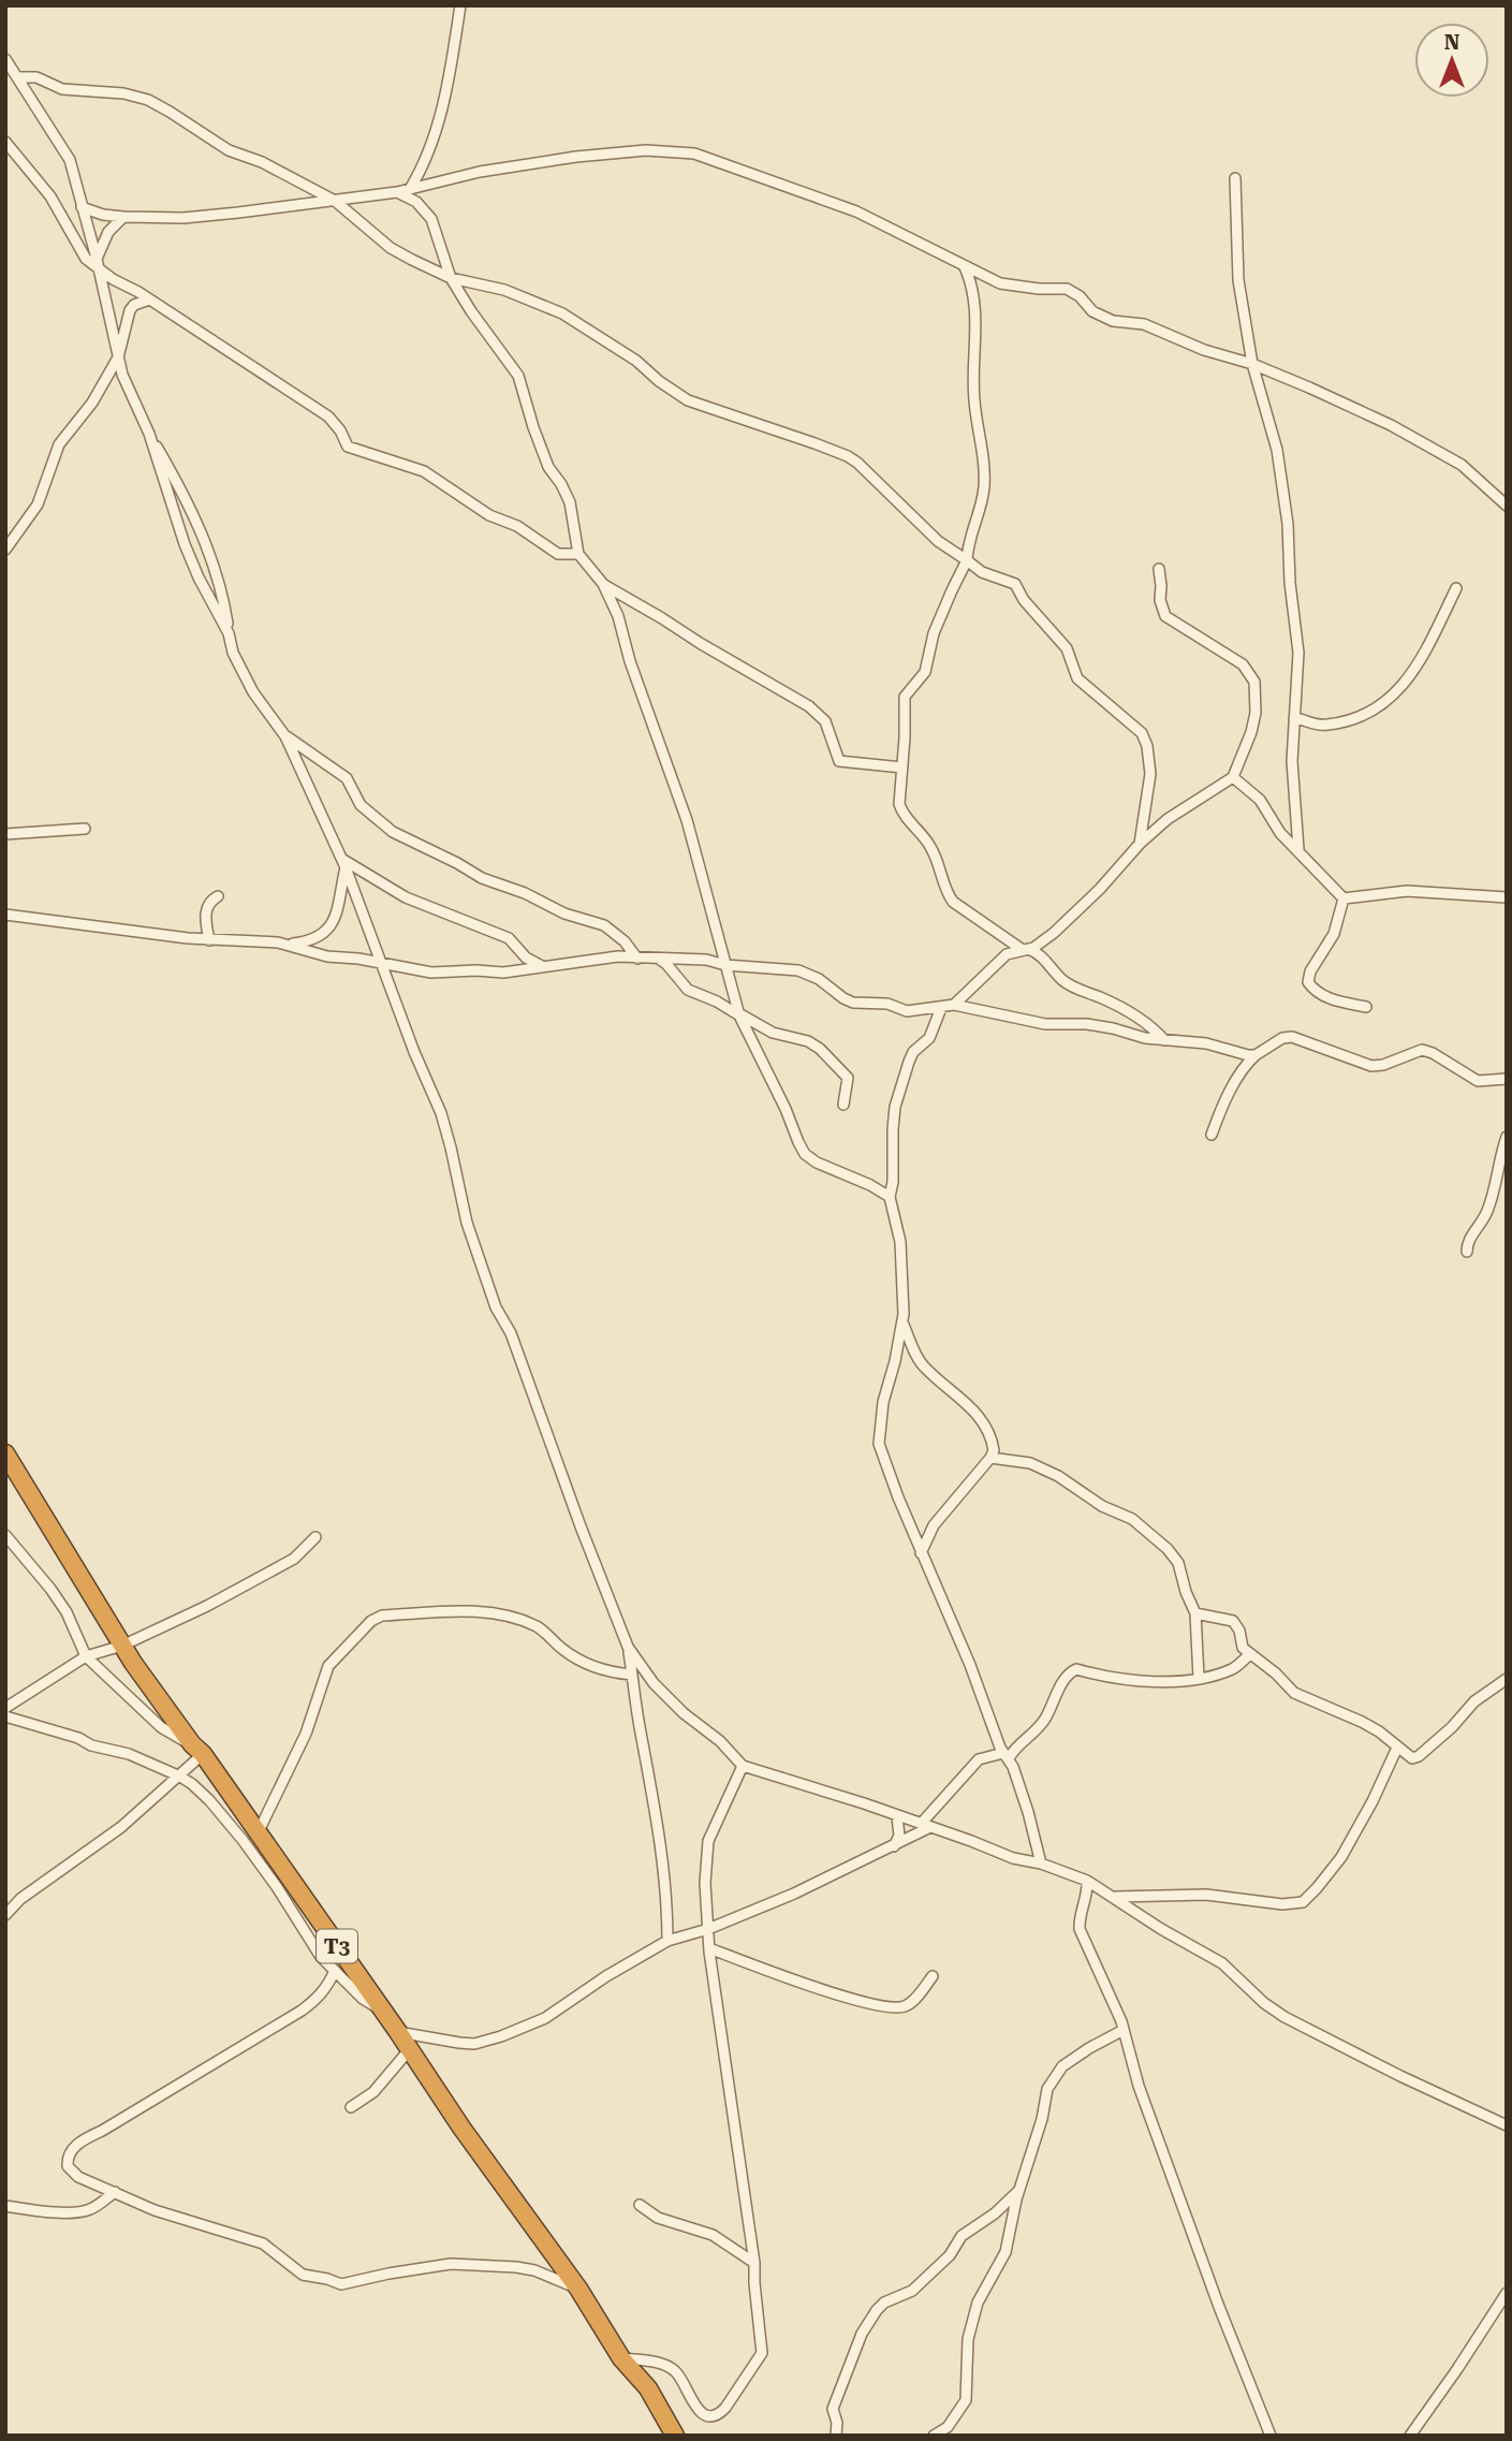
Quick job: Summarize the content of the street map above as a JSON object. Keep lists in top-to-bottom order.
{
  "streets": {
    "highway": ["T3"]
  },
  "north": "top"
}
